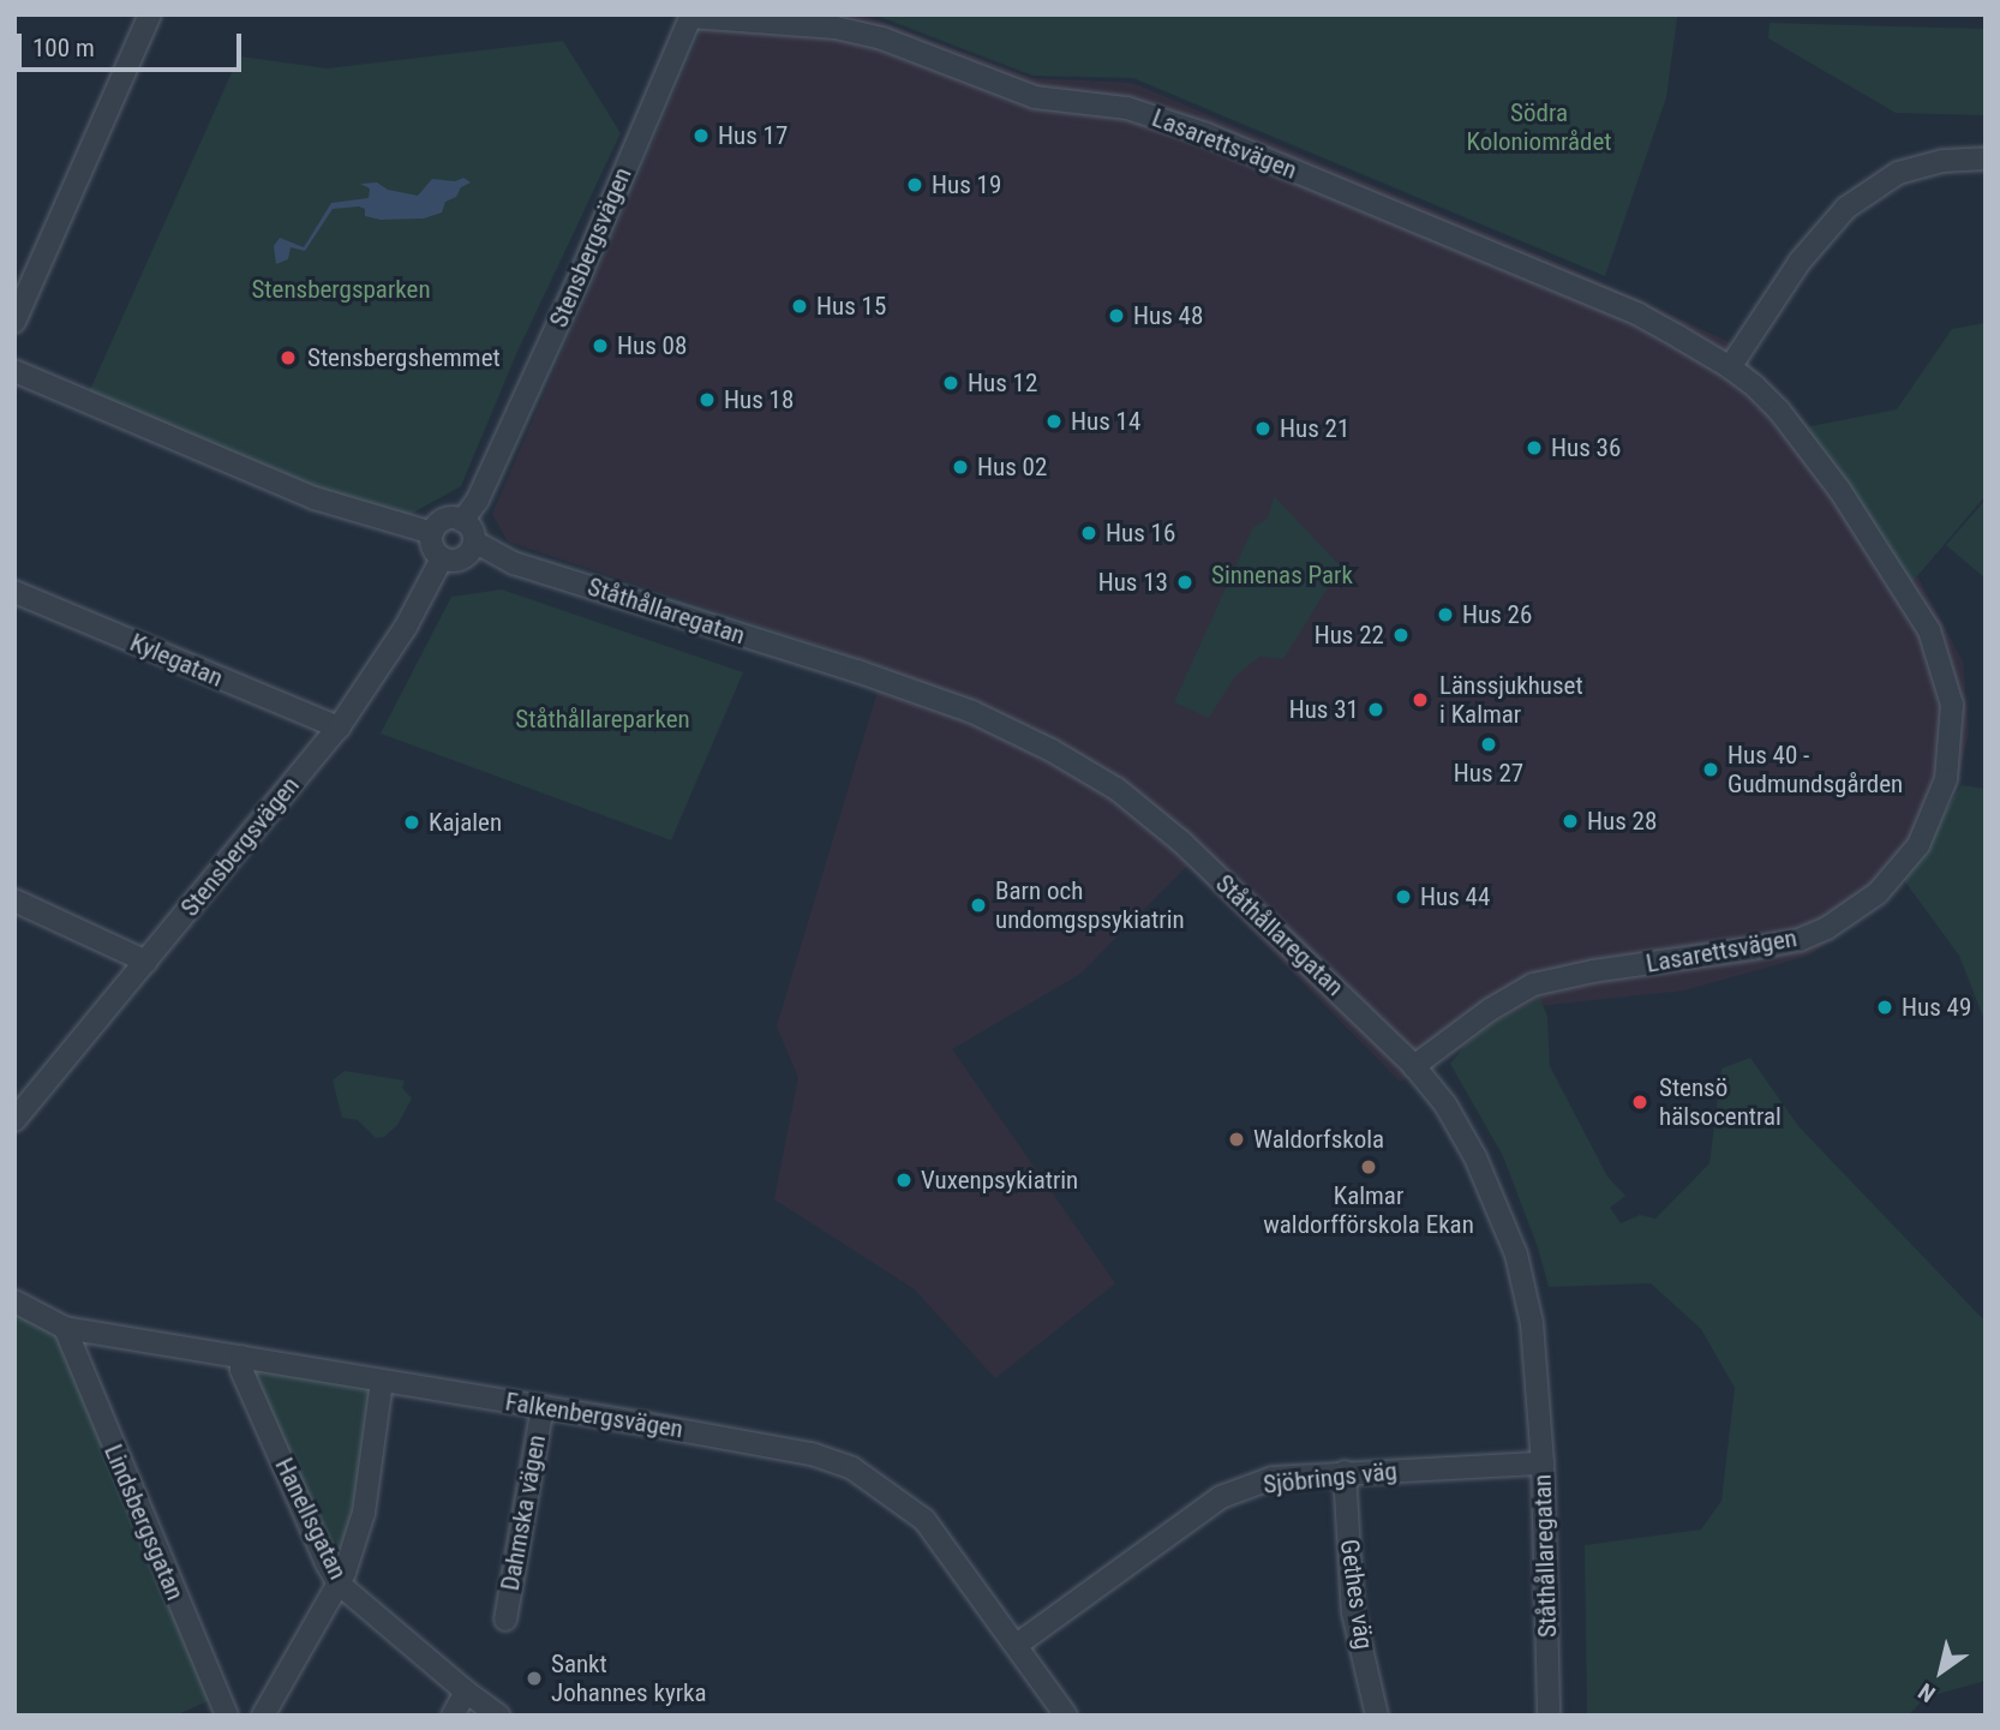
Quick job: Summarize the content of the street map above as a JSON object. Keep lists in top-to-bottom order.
{
  "streets": {
    "street": [
      "Lasarettsvägen",
      "Stensbergsvägen",
      "Ståthållaregatan",
      "Kylegatan",
      "Falkenbergsvägen",
      "Sjöbrings väg",
      "Dahmska vägen",
      "Hanellsgatan",
      "Lindsbergsgatan",
      "Gethes väg"
    ]
  },
  "crossings": [
    ["Lasarettsvägen", "Stensbergsvägen"],
    ["Lasarettsvägen", "Ståthållaregatan"],
    ["Stensbergsvägen", "Ståthållaregatan"],
    ["Stensbergsvägen", "Kylegatan"],
    ["Ståthållaregatan", "Sjöbrings väg"],
    ["Falkenbergsvägen", "Sjöbrings väg"],
    ["Falkenbergsvägen", "Dahmska vägen"],
    ["Falkenbergsvägen", "Hanellsgatan"],
    ["Falkenbergsvägen", "Lindsbergsgatan"],
    ["Sjöbrings väg", "Gethes väg"]
  ],
  "parks": [
    "Södra Koloniområdet",
    "Stensbergsparken",
    "Sinnenas Park",
    "Ståthållareparken"
  ],
  "places": [
    "Hus 17",
    "Hus 19",
    "Hus 15",
    "Hus 48",
    "Hus 08",
    "Stensbergshemmet",
    "Hus 12",
    "Hus 18",
    "Hus 14",
    "Hus 21",
    "Hus 36",
    "Hus 02",
    "Hus 16",
    "Hus 13",
    "Hus 26",
    "Hus 22",
    "Länssjukhuset i Kalmar",
    "Hus 31",
    "Hus 27",
    "Hus 40 - Gudmundsgården",
    "Hus 28",
    "Kajalen",
    "Hus 44",
    "Barn och undomgspsykiatrin",
    "Hus 49",
    "Stensö hälsocentral",
    "Waldorfskola",
    "Kalmar waldorfförskola Ekan",
    "Vuxenpsykiatrin",
    "Sankt Johannes kyrka"
  ],
  "scale_bar": "100 m",
  "north": "bottom left"
}
